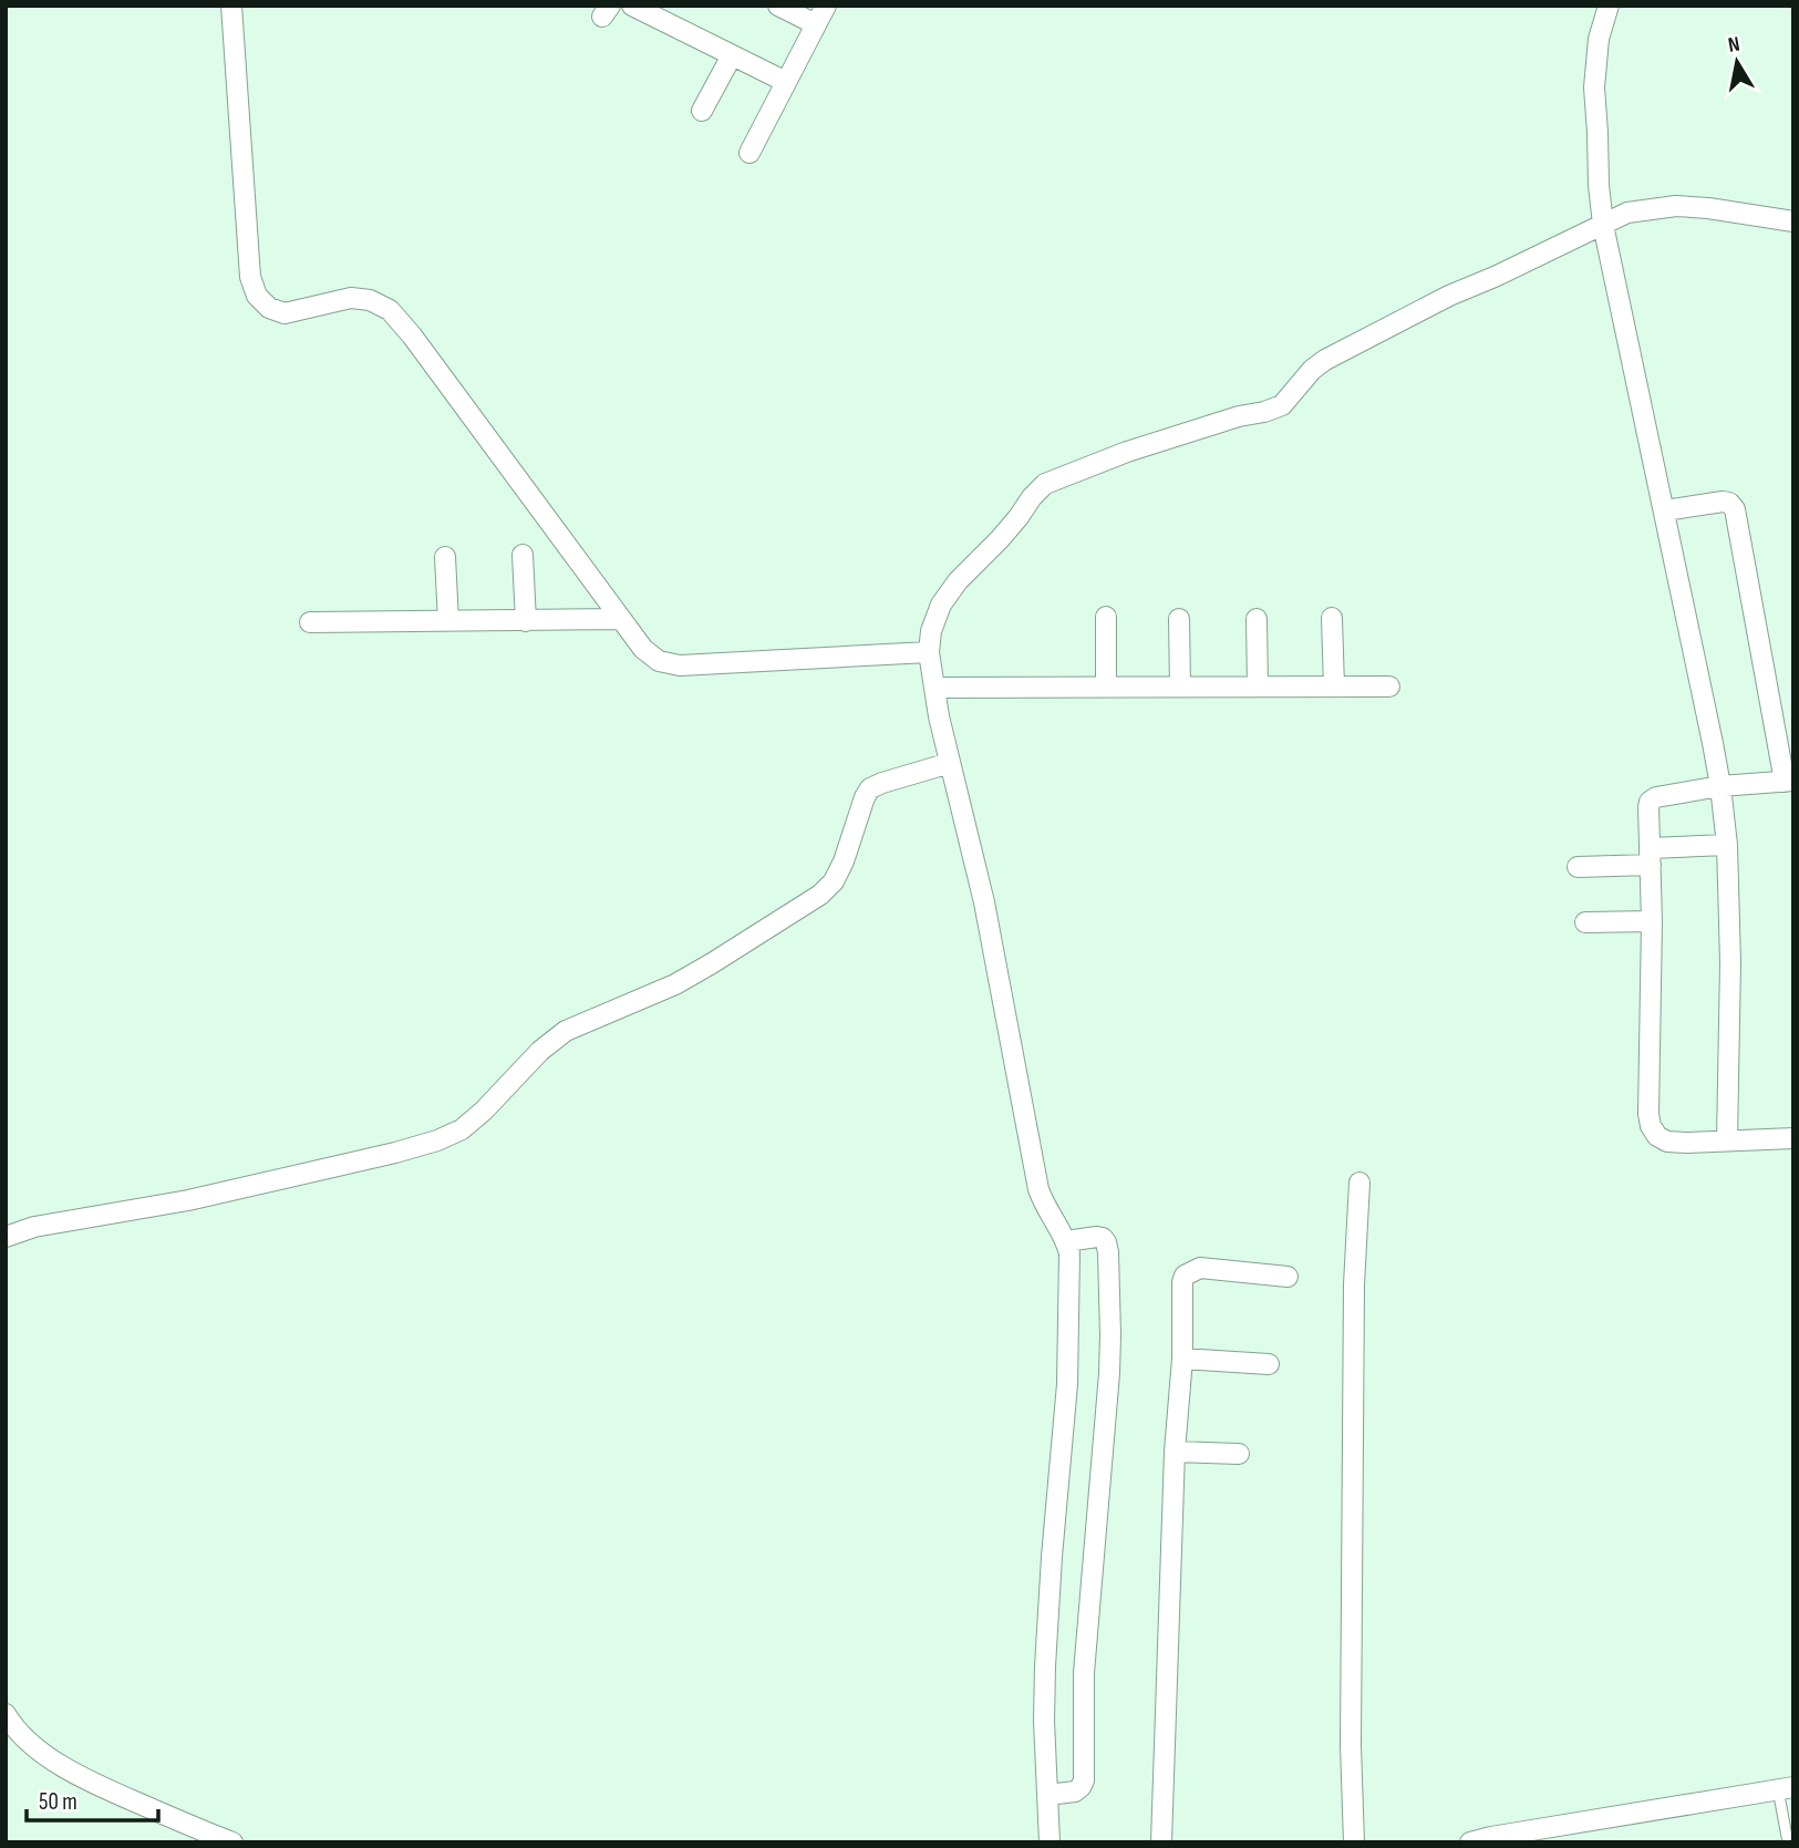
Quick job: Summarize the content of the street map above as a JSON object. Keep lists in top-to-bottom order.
{
  "scale_bar": "50 m",
  "north": "top"
}
